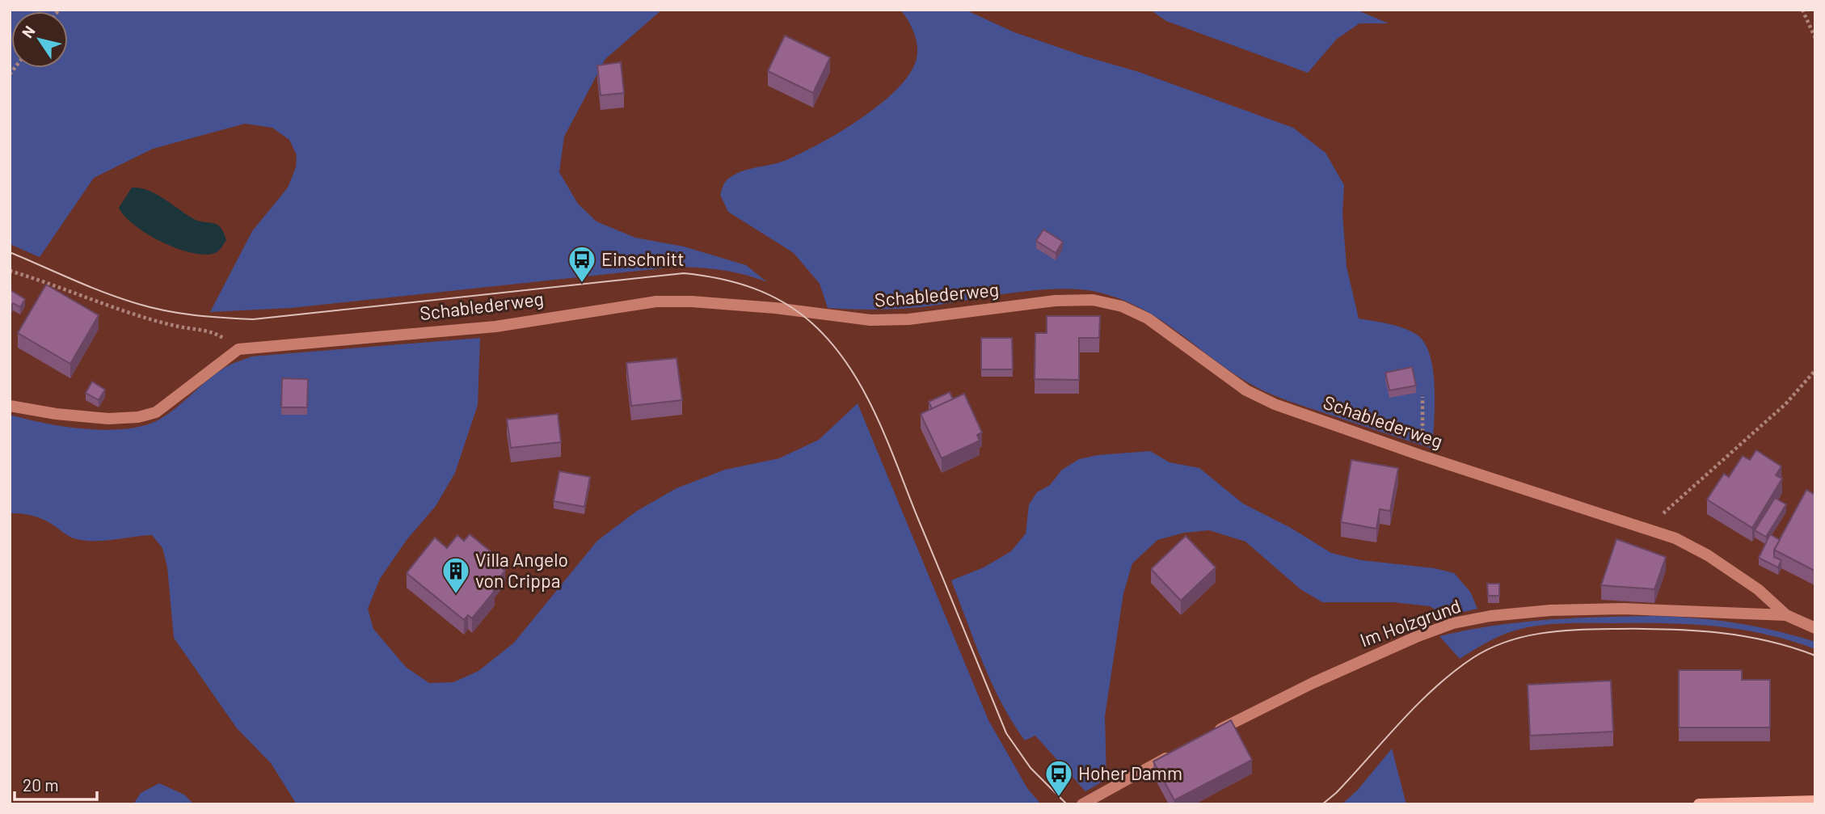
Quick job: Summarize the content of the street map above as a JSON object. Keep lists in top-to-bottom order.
{
  "streets": {
    "street": ["Schablederweg", "Im Holzgrund"]
  },
  "crossings": [
    ["Schablederweg", "Im Holzgrund"]
  ],
  "places": {
    "bus stop": ["Einschnitt", "Hoher Damm"],
    "building": ["Villa Angelo von Crippa"]
  },
  "scale_bar": "20 m",
  "north": "top left"
}
